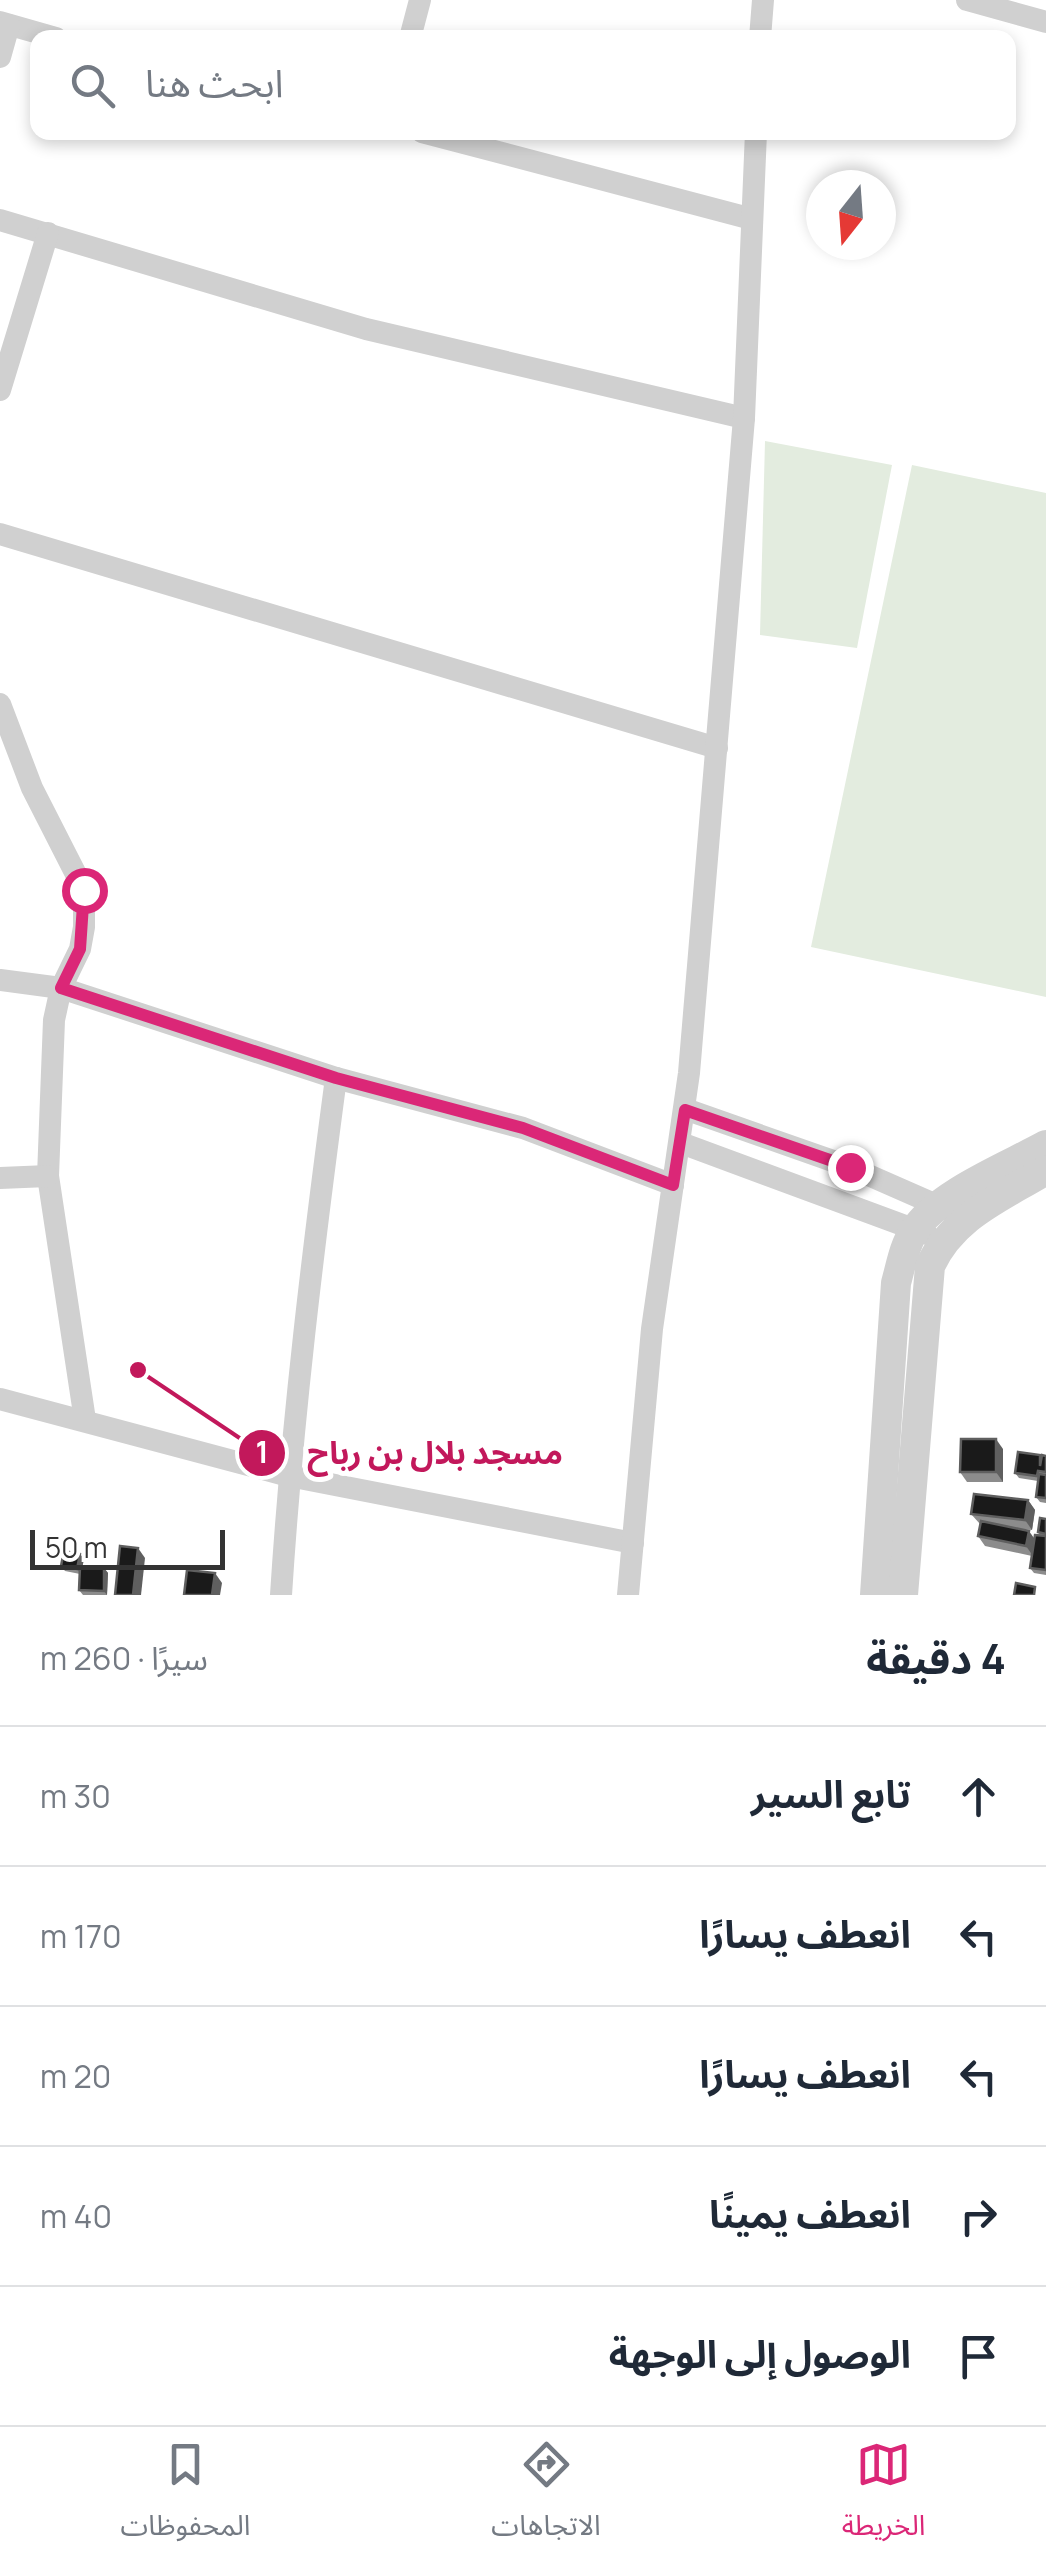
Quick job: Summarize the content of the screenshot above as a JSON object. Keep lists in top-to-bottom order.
{
  "places": ["مسجد بلال بن رباح"],
  "scale_bar": "50 m",
  "north": "bottom",
  "page": {
    "search": "ابحث هنا",
    "scale": "50 m",
    "heading": ["4 دقيقة", "سيرًا · 260 m"],
    "list": [
      ["تابع السير", "30 m"],
      ["انعطف يسارًا", "170 m"],
      ["انعطف يسارًا", "20 m"],
      ["انعطف يمينًا", "40 m"],
      "الوصول إلى الوجهة"
    ],
    "nav": ["الخريطة", "الاتجاهات", "المحفوظات"]
  }
}
